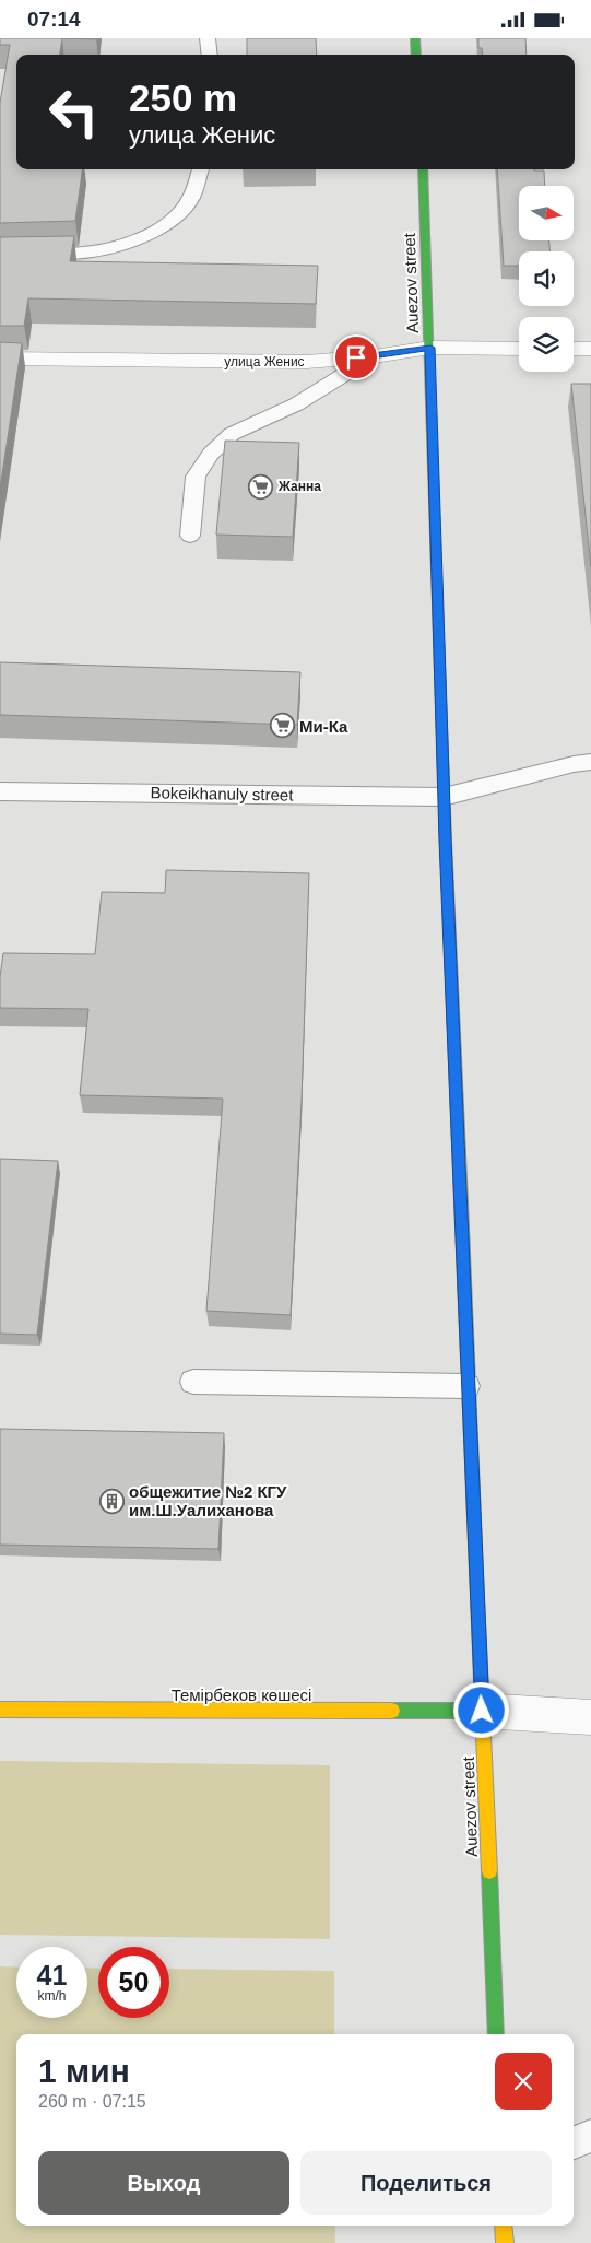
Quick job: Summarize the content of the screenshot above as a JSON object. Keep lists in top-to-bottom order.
{
  "streets": {
    "main road": ["Auezov street", "Темірбеков көшесі"],
    "street": ["улица Женис"],
    "lane": ["Bokeikhanuly street"]
  },
  "crossings": [
    ["Auezov street", "улица Женис"],
    ["Auezov street", "Bokeikhanuly street"],
    ["Auezov street", "Темірбеков көшесі"]
  ],
  "places": {
    "supermarket": ["Жанна", "Ми-Ка"],
    "building": ["общежитие №2 КГУ им.Ш.Уалиханова"]
  },
  "north": "right",
  "page": {
    "status": "07:14",
    "turn": ["250 m", "улица Женис"],
    "speed": "41 km/h",
    "limit": "50",
    "heading": ["1 мин", "260 m · 07:15"],
    "buttons": ["Выход", "Поделиться"]
  }
}
